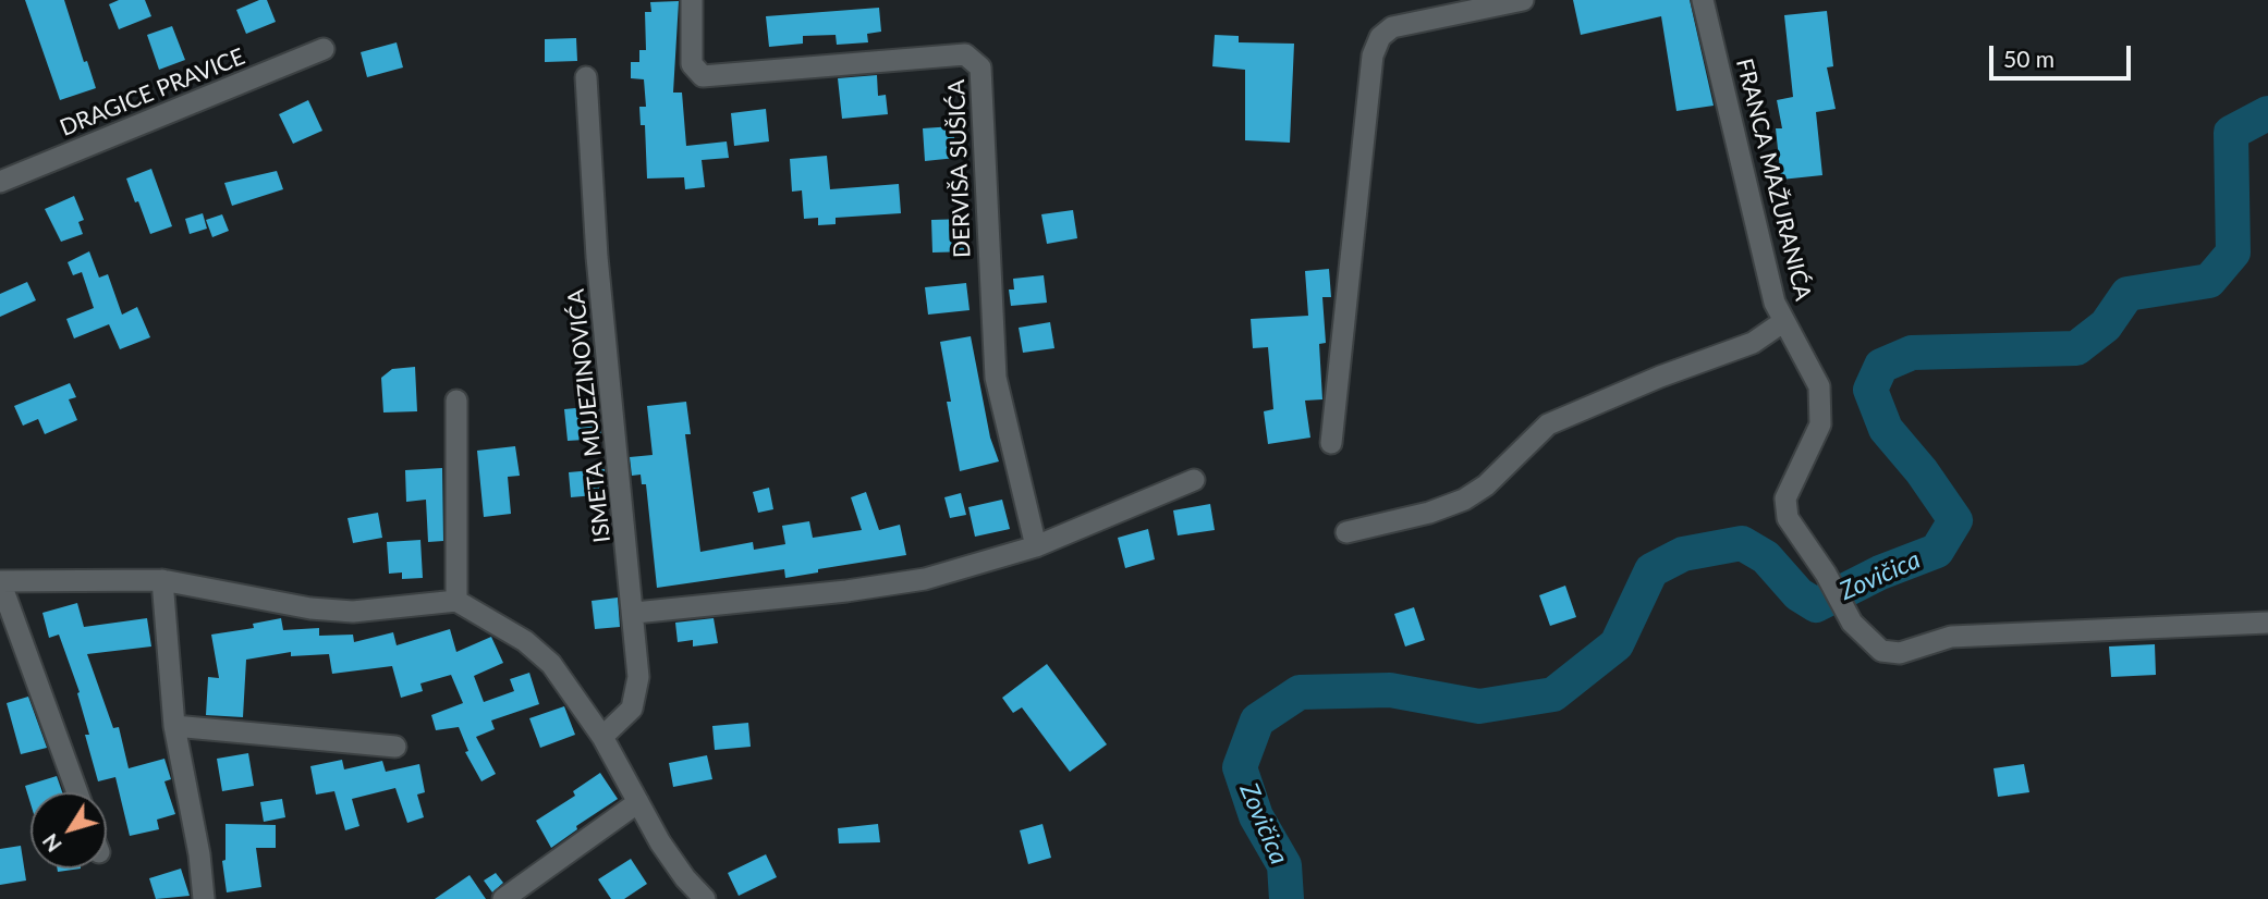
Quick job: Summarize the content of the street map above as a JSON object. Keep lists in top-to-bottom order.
{
  "streets": {
    "street": [
      "DRAGICE PRAVICE",
      "DERVIŠA SUŠIĆA",
      "FRANCA MAŽURANIĆA",
      "ISMETA MUJEZINOVIĆA"
    ]
  },
  "water": ["Zovičica"],
  "scale_bar": "50 m",
  "north": "bottom left"
}
